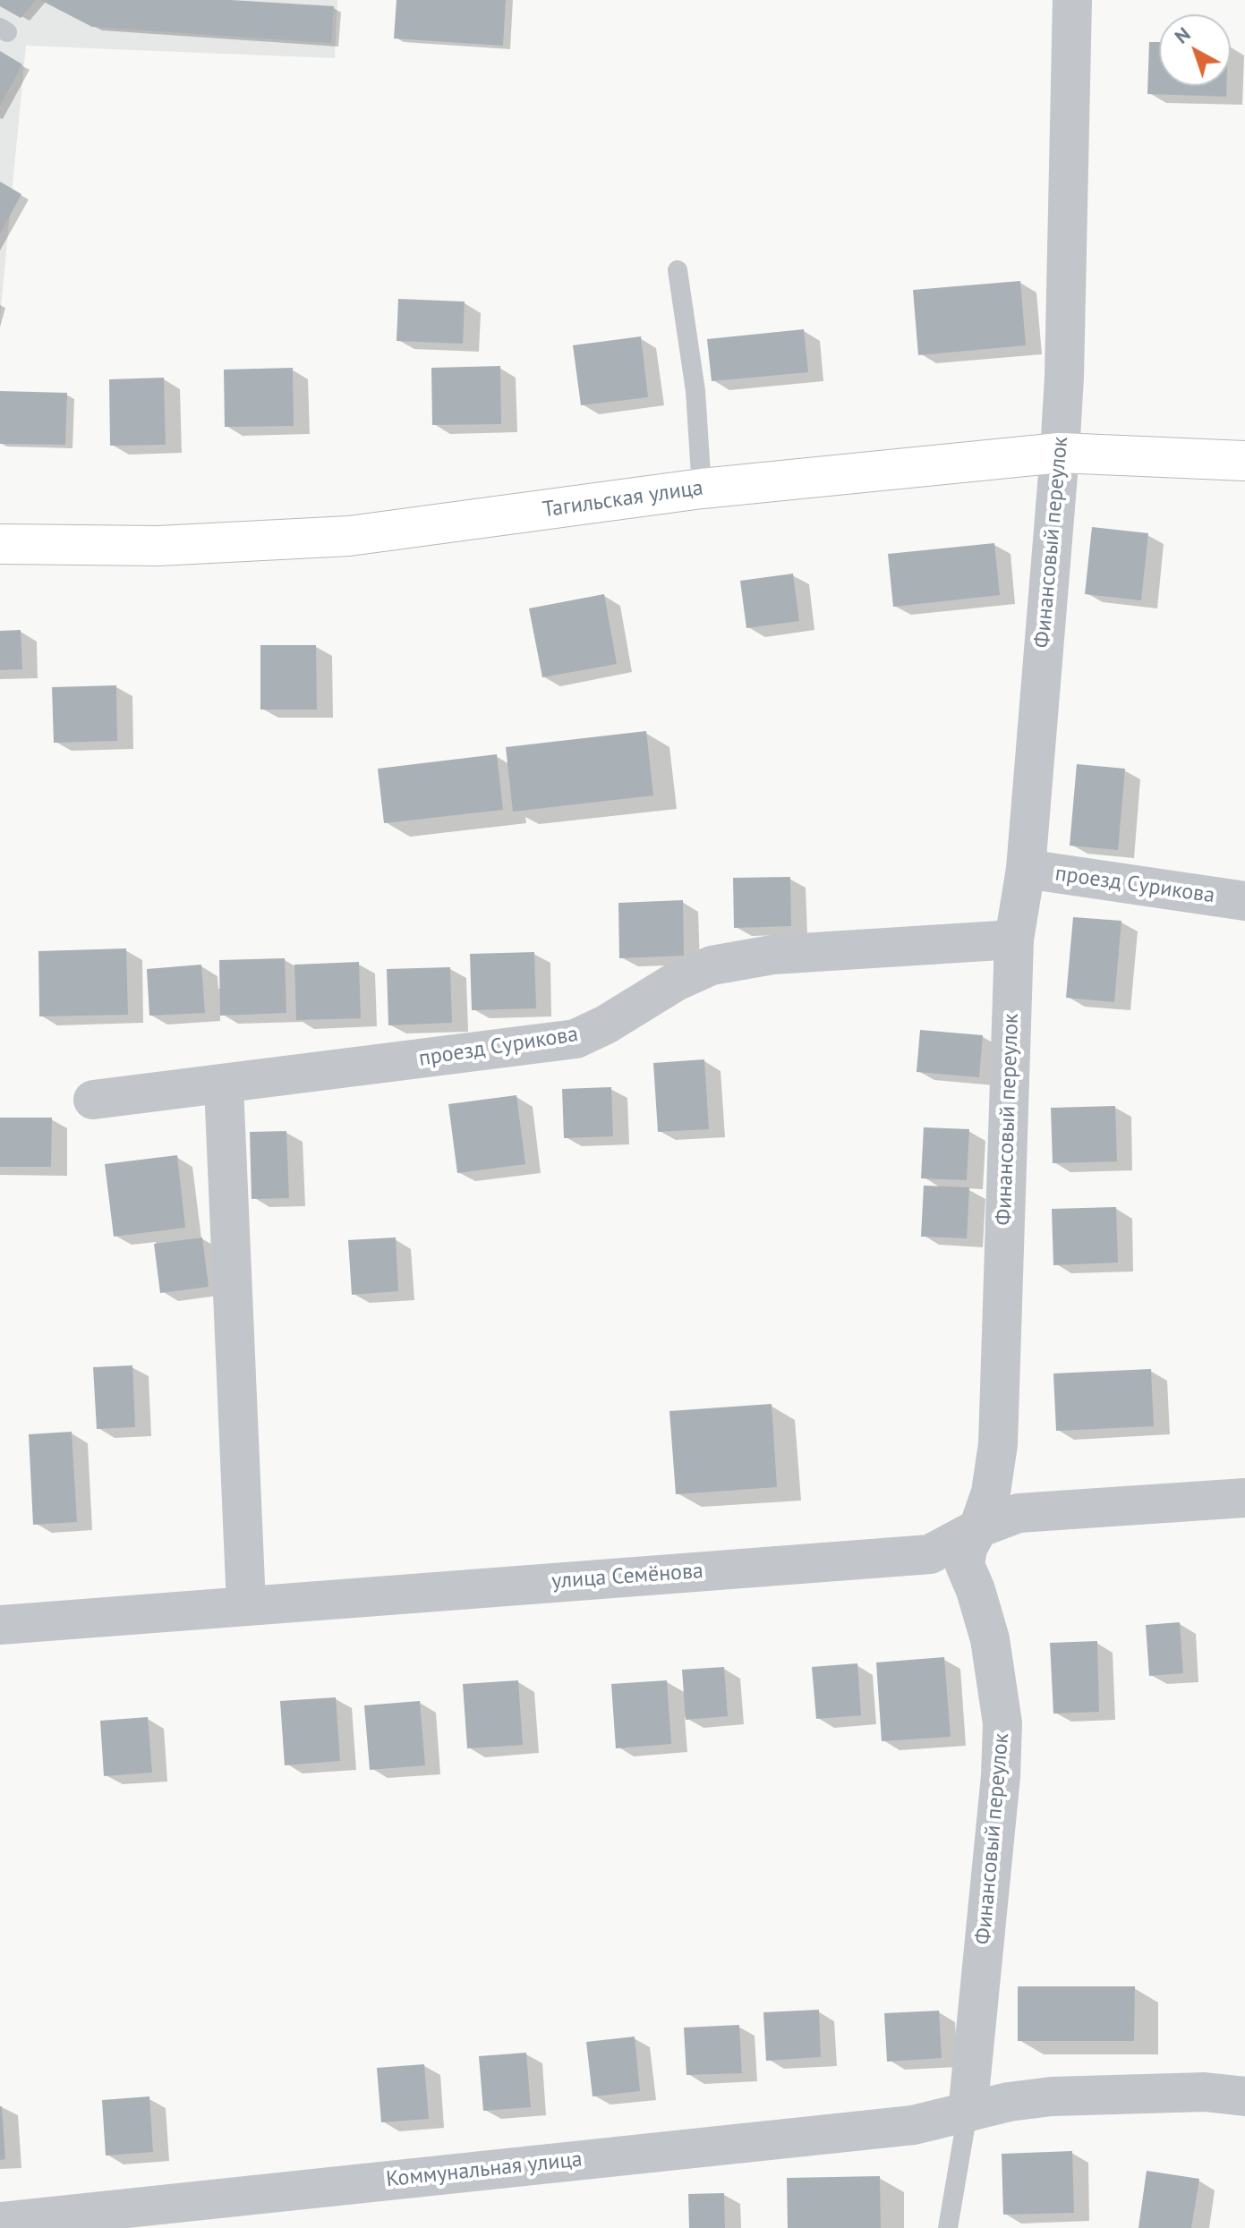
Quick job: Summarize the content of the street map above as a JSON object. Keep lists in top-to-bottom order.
{
  "streets": {
    "main road": ["Тагильская улица"],
    "street": [
      "Финансовый переулок",
      "проезд Сурикова",
      "улица Семёнова",
      "Коммунальная улица"
    ]
  },
  "crossings": [
    ["Тагильская улица", "Финансовый переулок"],
    ["Финансовый переулок", "проезд Сурикова"],
    ["Финансовый переулок", "улица Семёнова"],
    ["Финансовый переулок", "Коммунальная улица"]
  ],
  "north": "top left"
}
